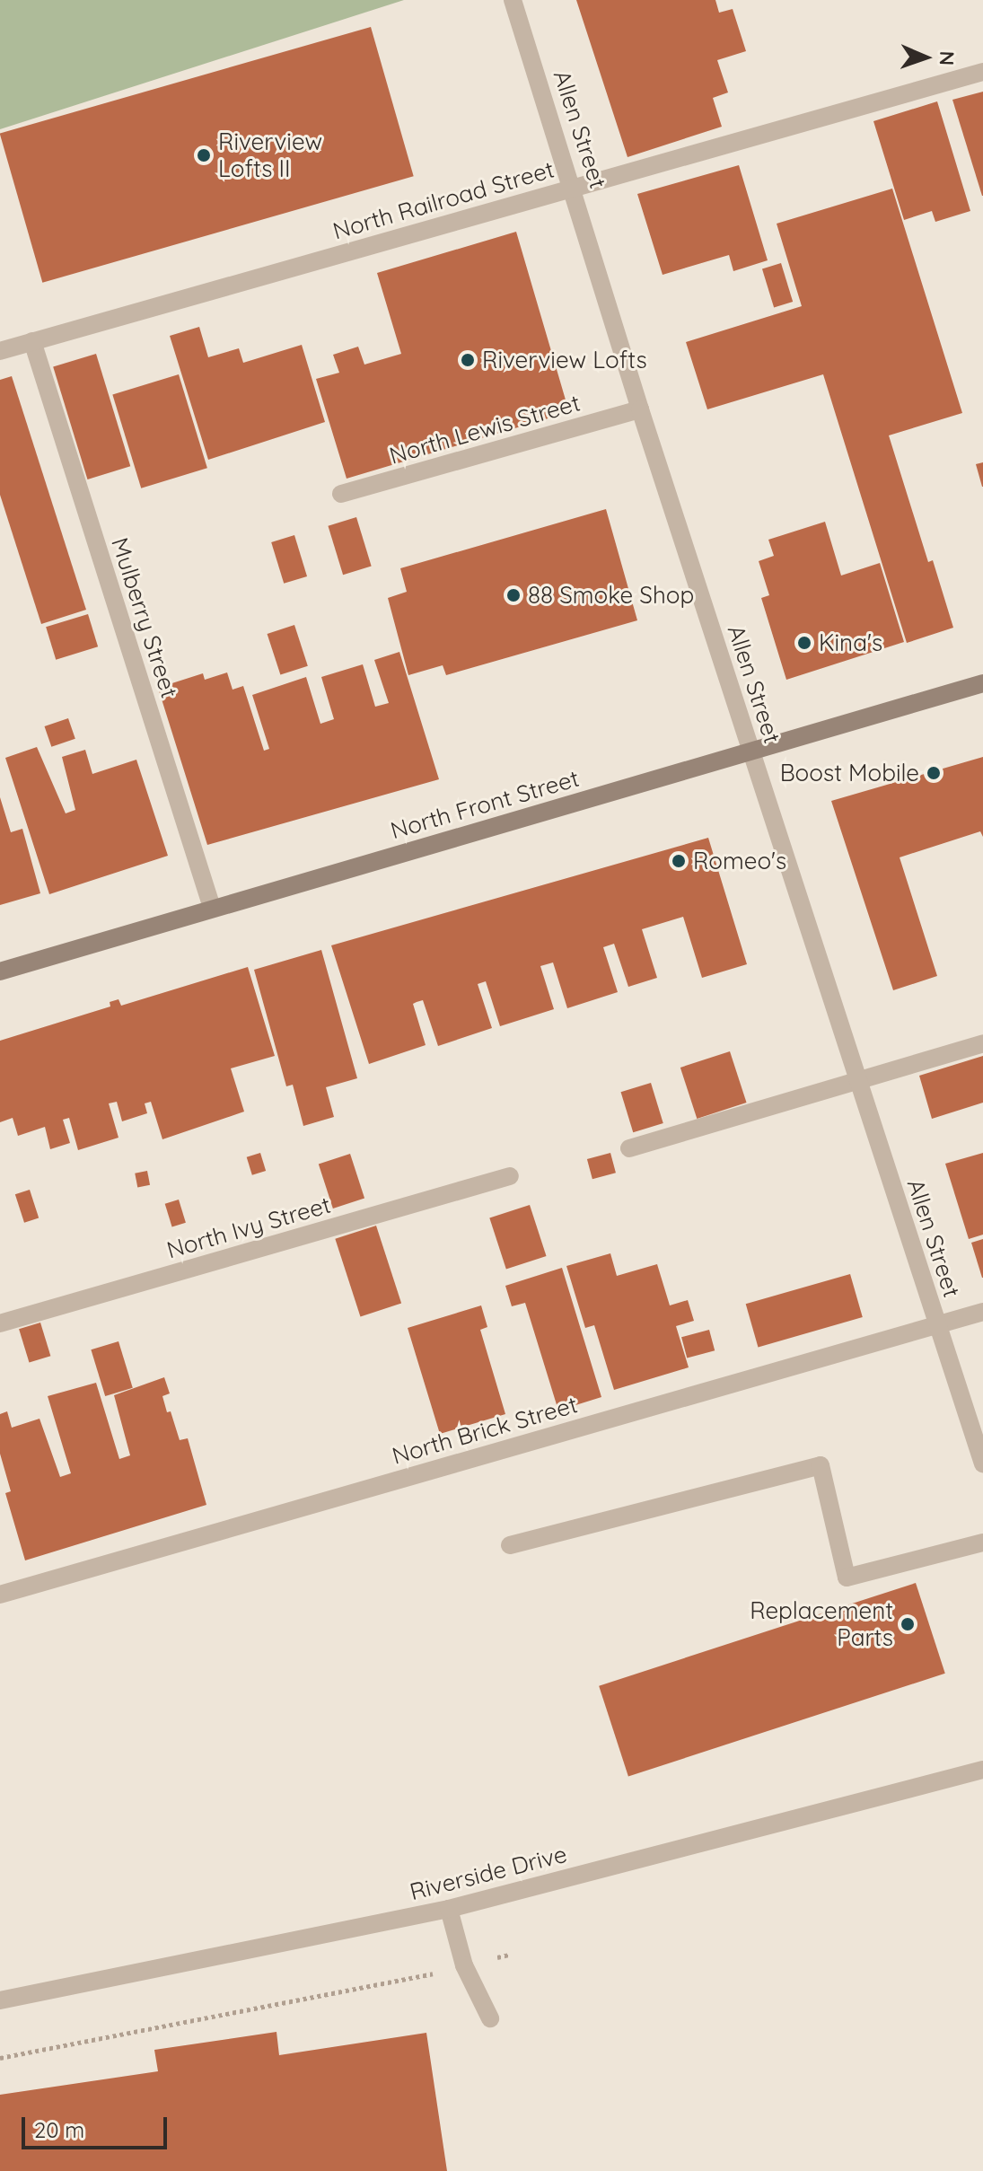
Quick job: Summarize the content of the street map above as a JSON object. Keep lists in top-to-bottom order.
{
  "streets": {
    "street": [
      "Allen Street",
      "North Railroad Street",
      "North Lewis Street",
      "Mulberry Street",
      "North Front Street",
      "North Ivy Street",
      "North Brick Street",
      "Riverside Drive"
    ]
  },
  "crossings": [
    ["Allen Street", "North Railroad Street"],
    ["Allen Street", "North Lewis Street"],
    ["Allen Street", "North Front Street"],
    ["Allen Street", "North Brick Street"],
    ["North Railroad Street", "Mulberry Street"],
    ["Mulberry Street", "North Front Street"]
  ],
  "places": [
    "Riverview Lofts II",
    "Riverview Lofts",
    "88 Smoke Shop",
    "Kina's",
    "Boost Mobile",
    "Romeo's",
    "Replacement Parts"
  ],
  "scale_bar": "20 m",
  "north": "right"
}
